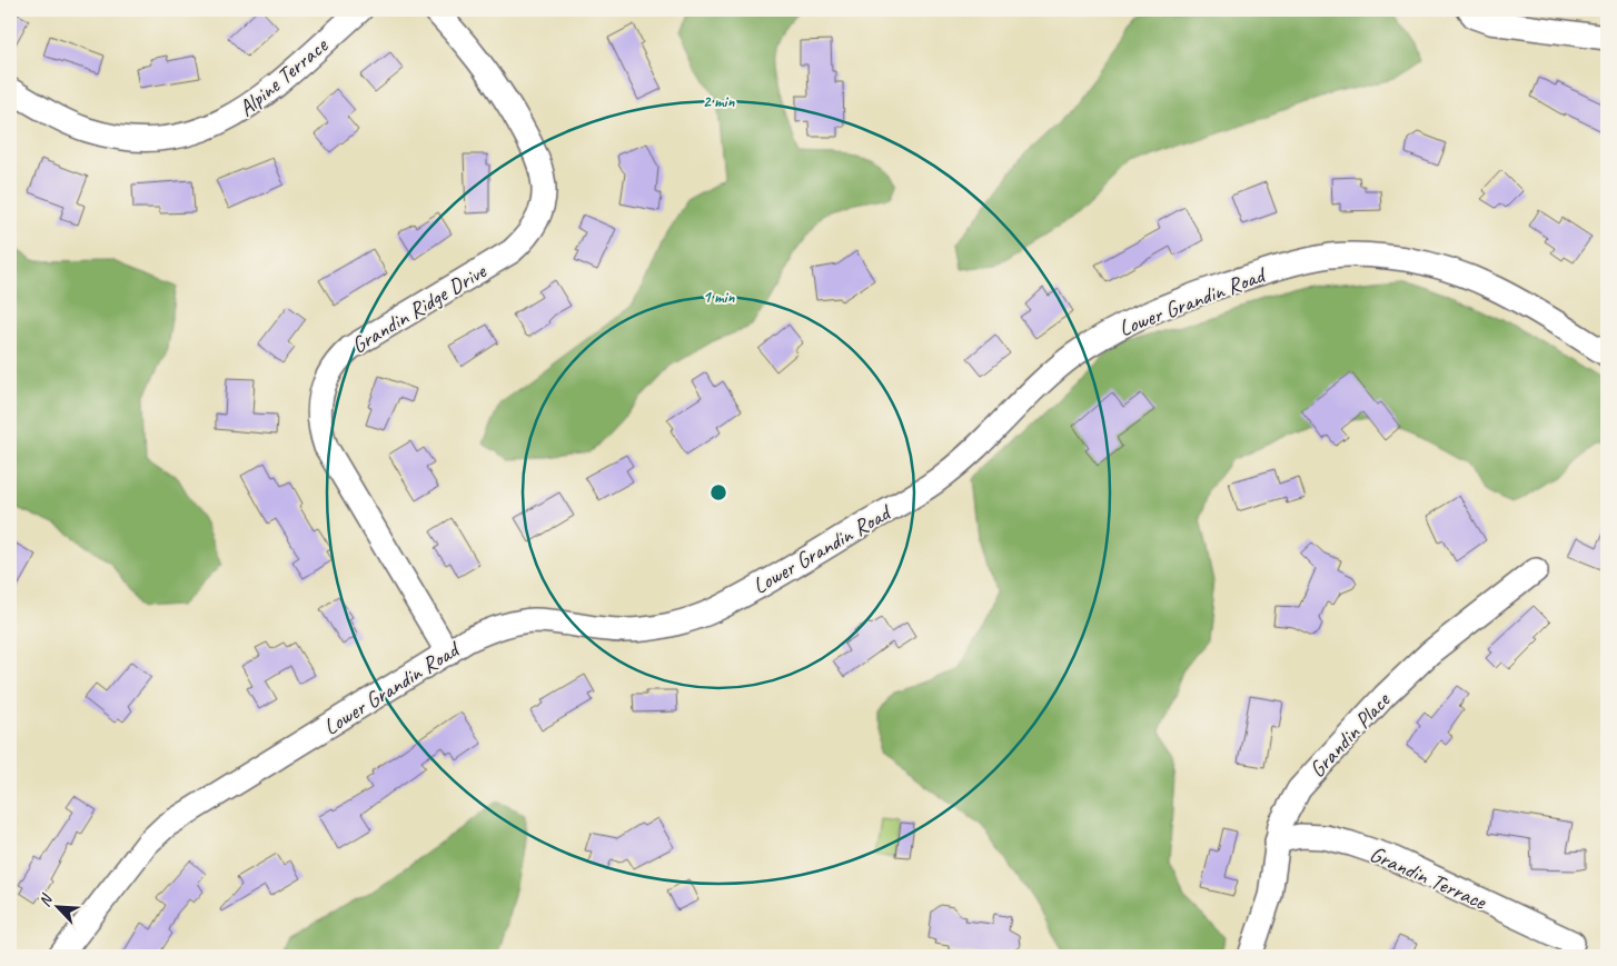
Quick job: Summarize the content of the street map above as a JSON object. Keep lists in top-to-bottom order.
{
  "streets": {
    "street": [
      "Alpine Terrace",
      "Lower Grandin Road",
      "Grandin Ridge Drive",
      "Grandin Place",
      "Grandin Terrace"
    ]
  },
  "crossings": [
    ["Lower Grandin Road", "Grandin Ridge Drive"],
    ["Grandin Place", "Grandin Terrace"]
  ],
  "north": "top left",
  "rings": ["2 min", "1 min"]
}
